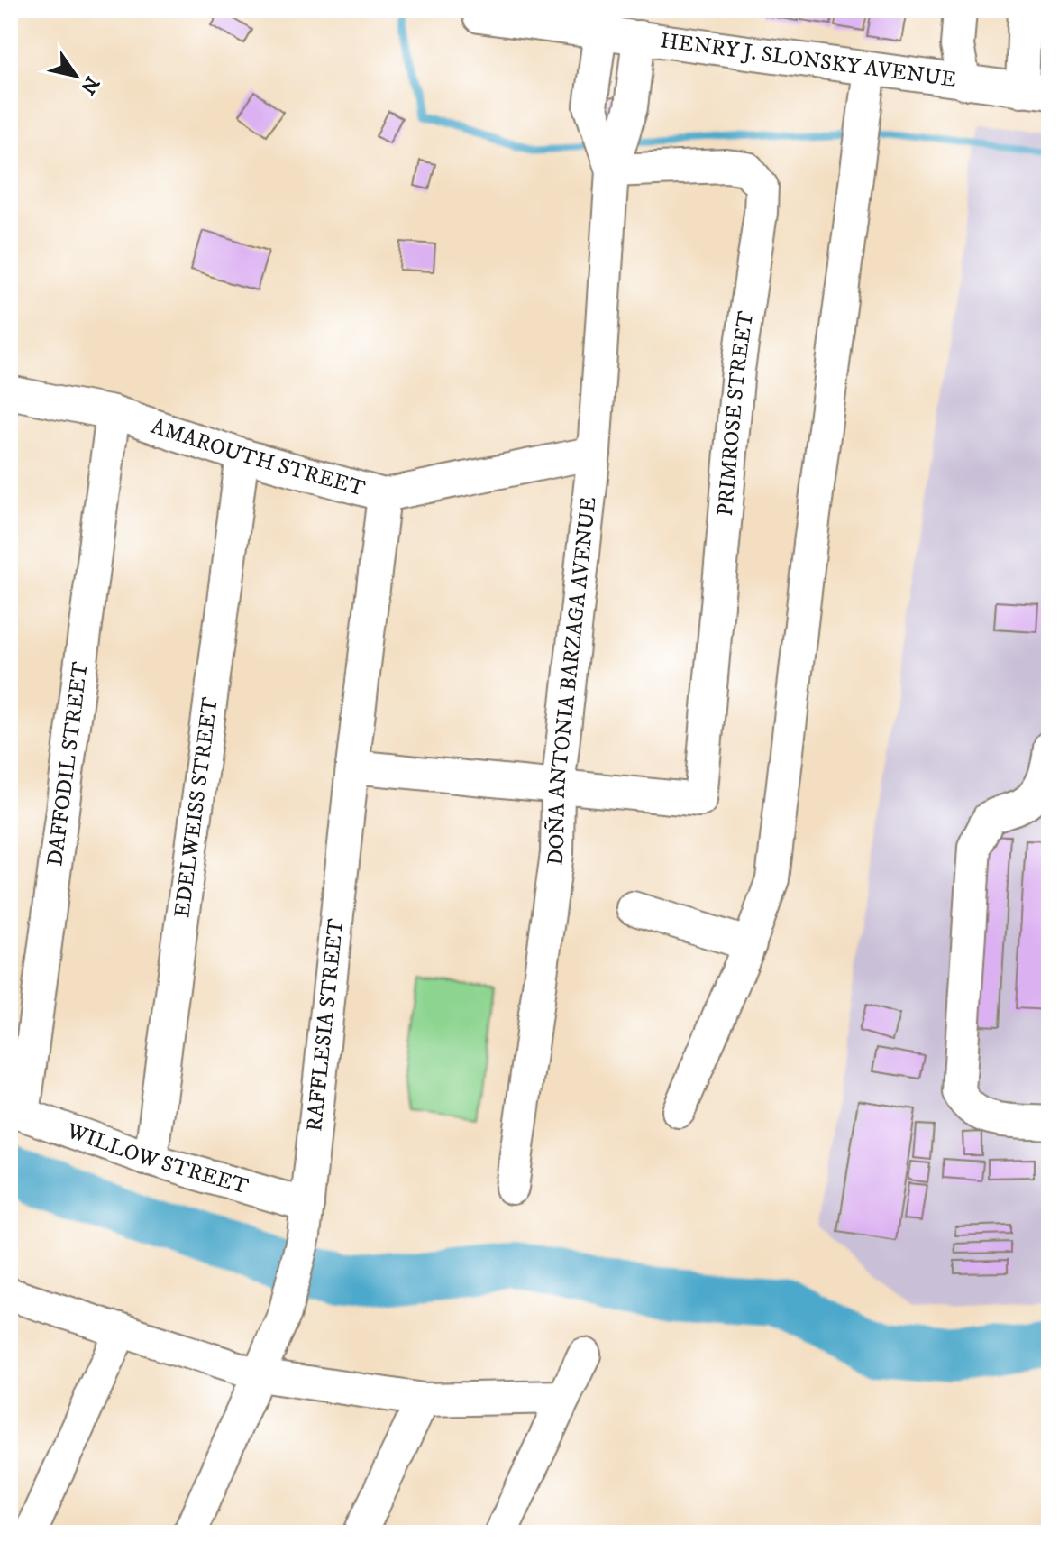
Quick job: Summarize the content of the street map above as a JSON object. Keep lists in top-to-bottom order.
{
  "streets": {
    "street": [
      "HENRY J. SLONSKY AVENUE",
      "PRIMROSE STREET",
      "AMAROUTH STREET",
      "DOÑA ANTONIA BARZAGA AVENUE",
      "DAFFODIL STREET",
      "EDELWEISS STREET",
      "RAFFLESIA STREET",
      "WILLOW STREET"
    ]
  },
  "crossings": [
    ["HENRY J. SLONSKY AVENUE", "DOÑA ANTONIA BARZAGA AVENUE"],
    ["PRIMROSE STREET", "DOÑA ANTONIA BARZAGA AVENUE"],
    ["AMAROUTH STREET", "DOÑA ANTONIA BARZAGA AVENUE"],
    ["AMAROUTH STREET", "DAFFODIL STREET"],
    ["AMAROUTH STREET", "EDELWEISS STREET"],
    ["AMAROUTH STREET", "RAFFLESIA STREET"],
    ["DAFFODIL STREET", "WILLOW STREET"],
    ["EDELWEISS STREET", "WILLOW STREET"],
    ["RAFFLESIA STREET", "WILLOW STREET"]
  ],
  "north": "bottom right"
}
